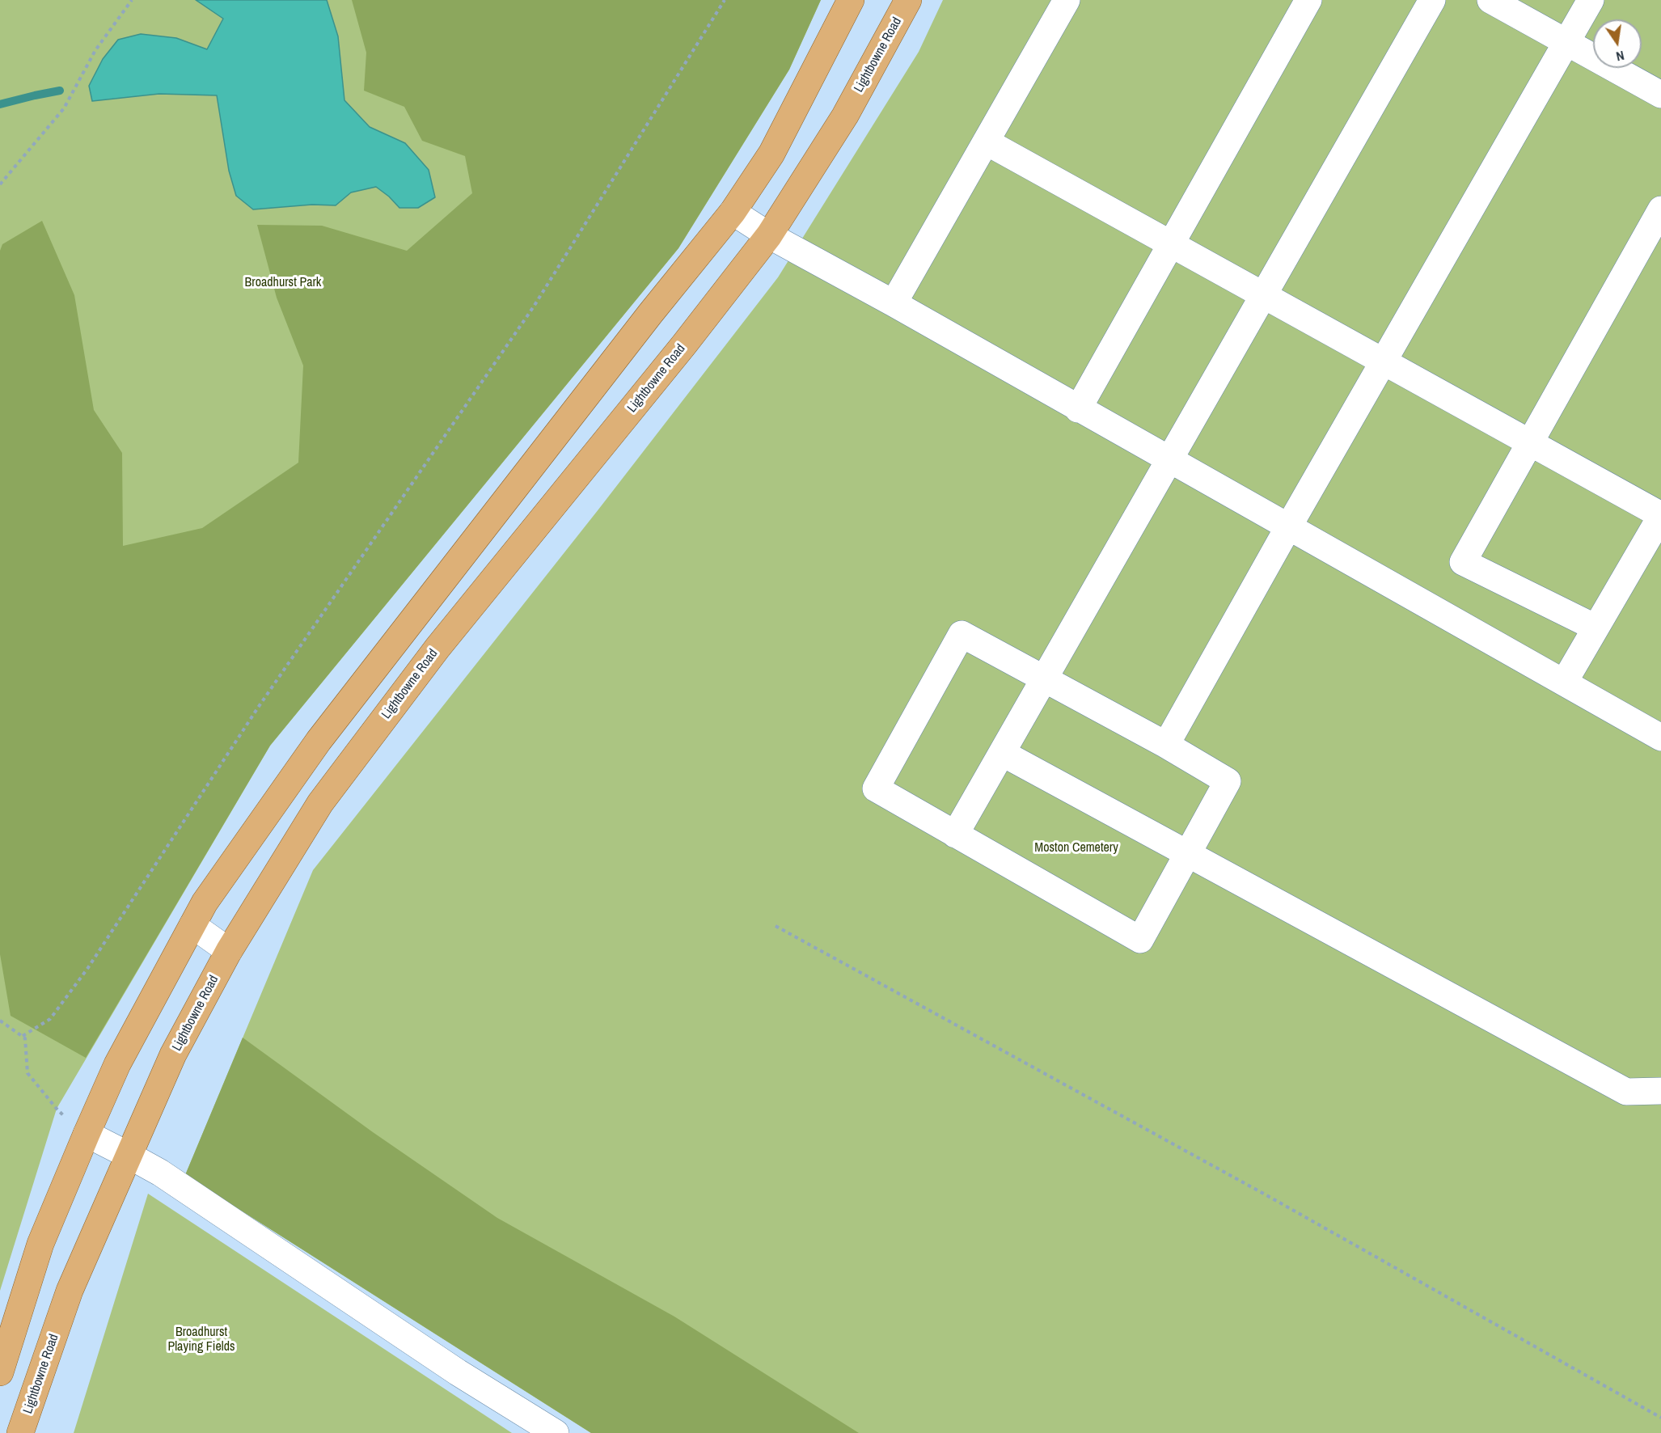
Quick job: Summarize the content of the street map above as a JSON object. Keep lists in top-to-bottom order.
{
  "streets": {
    "main road": ["Lightbowne Road"]
  },
  "parks": ["Broadhurst Park", "Moston Cemetery", "Broadhurst Playing Fields"],
  "north": "bottom"
}
